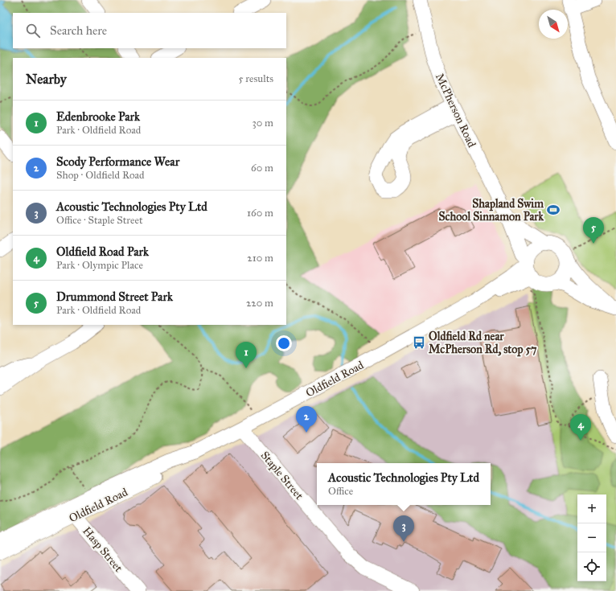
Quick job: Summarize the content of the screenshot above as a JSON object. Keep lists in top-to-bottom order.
{
  "streets": {
    "street": [
      "McPherson Road",
      "Oldfield Road",
      "Staple Street",
      "Hasp Street"
    ]
  },
  "crossings": [
    ["Oldfield Road", "Staple Street"],
    ["Oldfield Road", "Hasp Street"]
  ],
  "places": {
    "sports": ["Shapland Swim School Sinnamon Park"],
    "bus stop": ["Oldfield Rd near McPherson Rd, stop 57"]
  },
  "north": "bottom right",
  "page": {
    "search": "Search here",
    "heading": ["Nearby", "5 results"],
    "list": [
      {
        "mark": "1",
        "name": "Edenbrooke Park",
        "note": "Park · Oldfield Road",
        "value": "30 m"
      },
      {
        "mark": "2",
        "name": "Scody Performance Wear",
        "note": "Shop · Oldfield Road",
        "value": "60 m"
      },
      {
        "mark": "3",
        "name": "Acoustic Technologies Pty Ltd",
        "note": "Office · Staple Street",
        "value": "160 m"
      },
      {
        "mark": "4",
        "name": "Oldfield Road Park",
        "note": "Park · Olympic Place",
        "value": "210 m"
      },
      {
        "mark": "5",
        "name": "Drummond Street Park",
        "note": "Park · Oldfield Road",
        "value": "220 m"
      }
    ],
    "pins": [
      "5",
      "1",
      "2",
      "4",
      "3"
    ],
    "popup": ["Acoustic Technologies Pty Ltd", "Office"],
    "map_buttons": ["+", "−"]
  }
}
